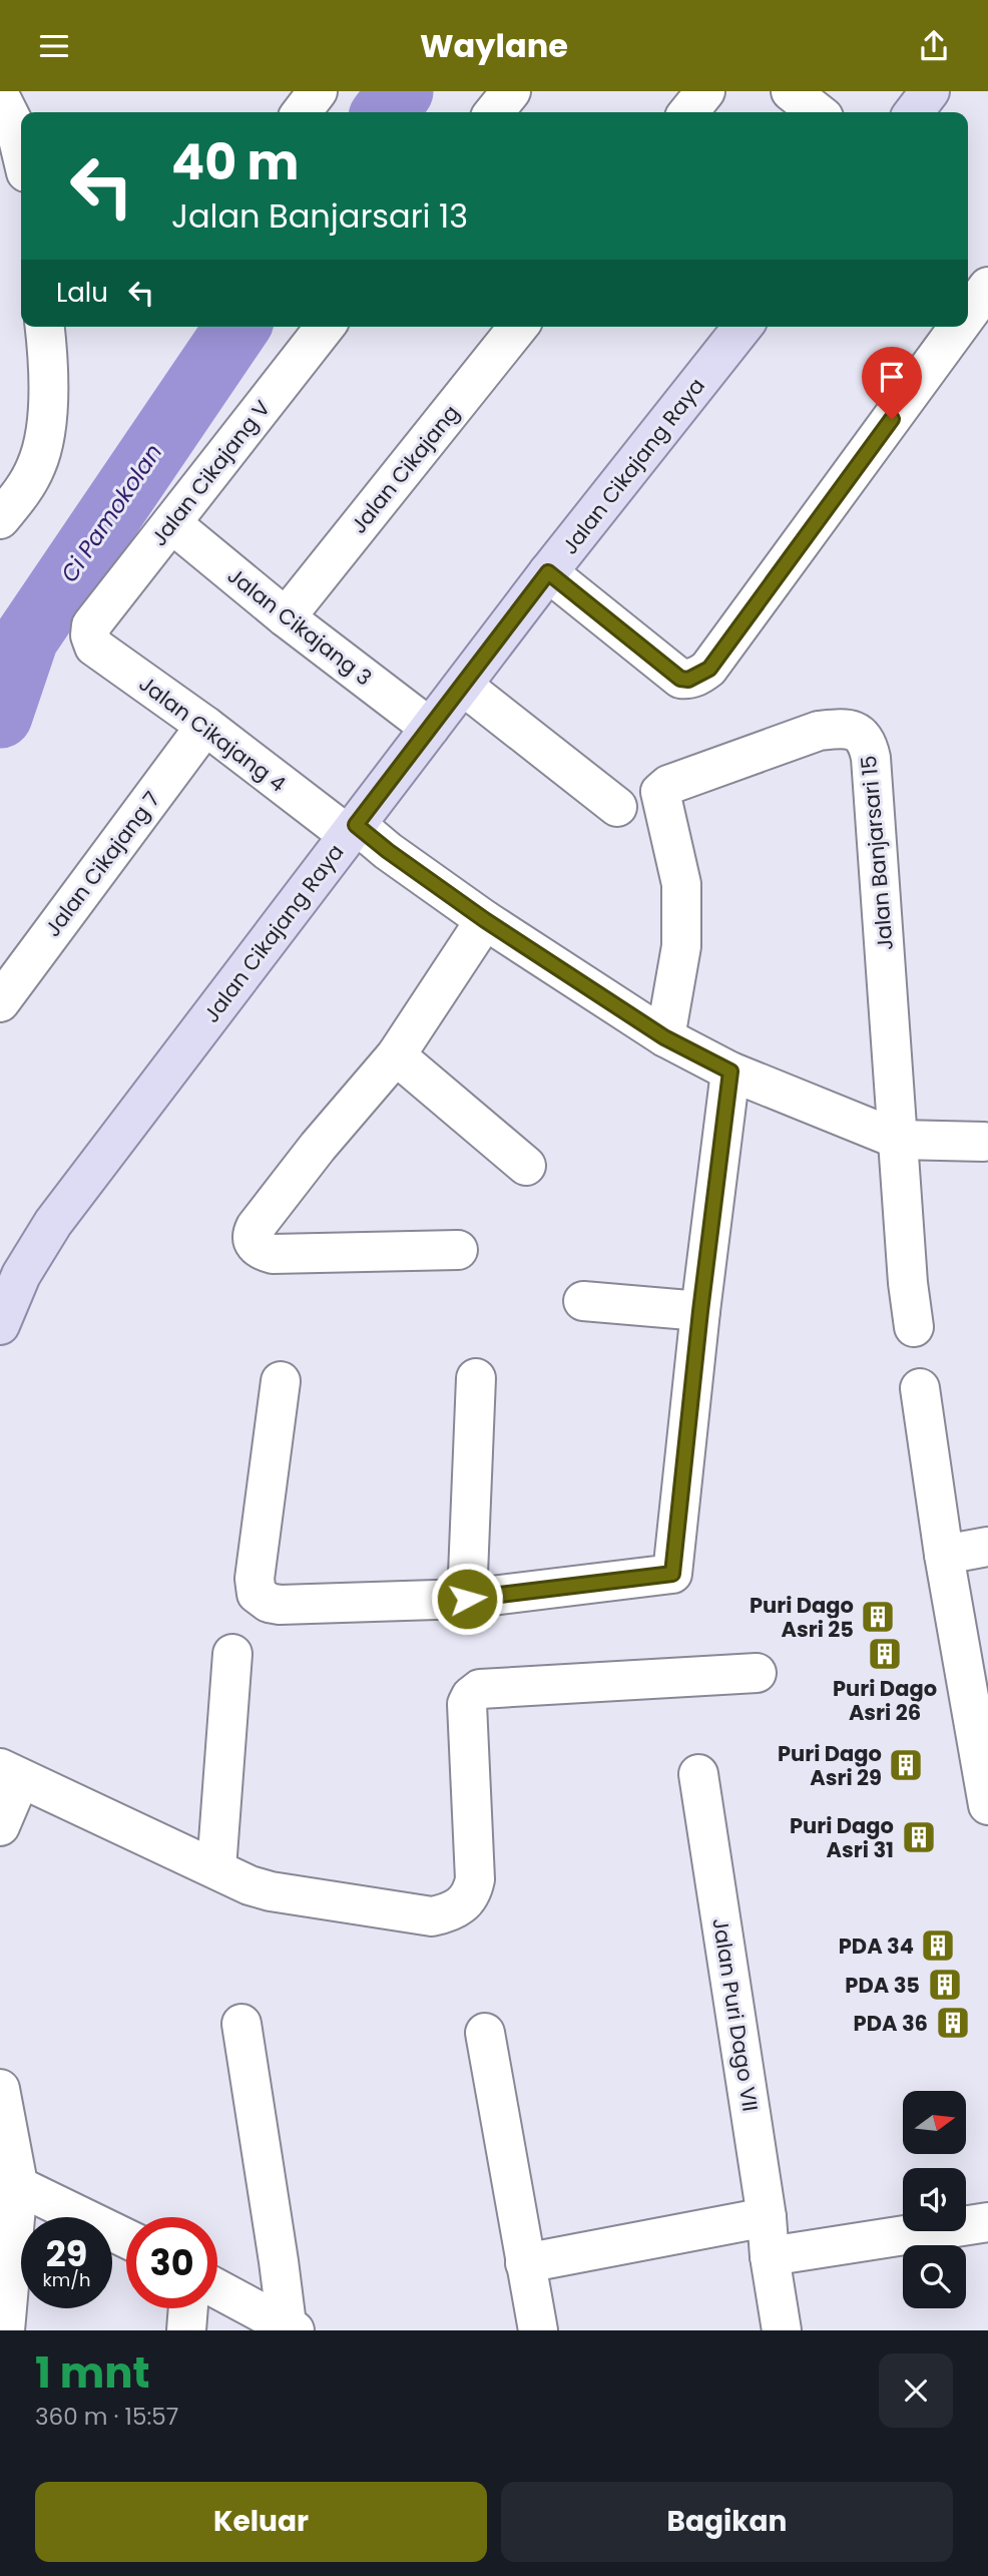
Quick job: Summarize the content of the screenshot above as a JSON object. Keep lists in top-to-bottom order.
{
  "streets": {
    "main road": ["Jalan Cikajang Raya"],
    "street": [
      "Jalan Cikajang",
      "Jalan Cikajang V",
      "Jalan Cikajang 3",
      "Jalan Cikajang 4",
      "Jalan Banjarsari 15",
      "Jalan Cikajang 7",
      "Jalan Puri Dago VII"
    ]
  },
  "crossings": [
    ["Jalan Cikajang Raya", "Jalan Cikajang 3"],
    ["Jalan Cikajang Raya", "Jalan Cikajang 4"],
    ["Jalan Cikajang", "Jalan Cikajang 3"],
    ["Jalan Cikajang V", "Jalan Cikajang 3"],
    ["Jalan Cikajang V", "Jalan Cikajang 4"],
    ["Jalan Cikajang 4", "Jalan Banjarsari 15"],
    ["Jalan Cikajang 4", "Jalan Cikajang 7"]
  ],
  "water": ["Ci Pamokolan"],
  "places": {
    "building": [
      "Puri Dago Asri 25",
      "Puri Dago Asri 26",
      "Puri Dago Asri 29",
      "Puri Dago Asri 31",
      "PDA 34",
      "PDA 35",
      "PDA 36"
    ]
  },
  "north": "right",
  "page": {
    "header": "Waylane",
    "turn": ["40 m", "Jalan Banjarsari 13"],
    "then": "Lalu",
    "speed": "29 km/h",
    "limit": "30",
    "heading": ["1 mnt", "360 m · 15:57"],
    "buttons": ["Keluar", "Bagikan"]
  }
}
